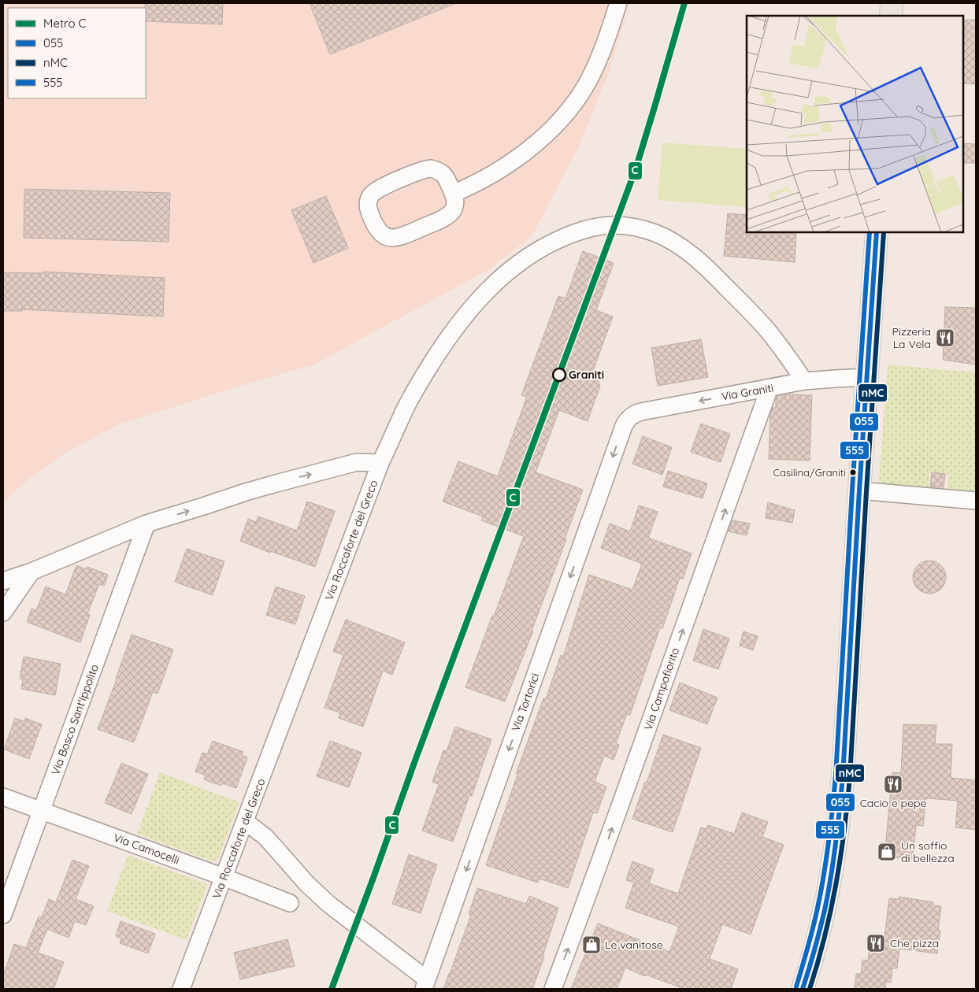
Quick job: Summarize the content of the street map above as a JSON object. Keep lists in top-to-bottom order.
{
  "streets": {
    "street": [
      "Via Graniti",
      "Via Roccaforte del Greco",
      "Via Campofiorito",
      "Via Tortorici",
      "Via Bosco Sant'Ippolito",
      "Via Camocelli"
    ]
  },
  "crossings": [
    ["Via Graniti", "Via Campofiorito"],
    ["Via Graniti", "Via Tortorici"],
    ["Via Roccaforte del Greco", "Via Bosco Sant'Ippolito"],
    ["Via Roccaforte del Greco", "Via Camocelli"],
    ["Via Bosco Sant'Ippolito", "Via Camocelli"]
  ],
  "one_way": ["Via Graniti", "Via Campofiorito", "Via Tortorici"],
  "places": {
    "restaurant": ["Pizzeria La Vela", "Cacio e pepe", "Che pizza"],
    "other": ["Graniti", "Casilina/Graniti"],
    "shop": ["Un soffio di bellezza", "Le vanitose"]
  },
  "lines": [
    "metro line C",
    "transit line 055",
    "transit line nMC",
    "transit line 555"
  ],
  "legend": [
    "Metro C",
    "055",
    "nMC",
    "555"
  ]
}
